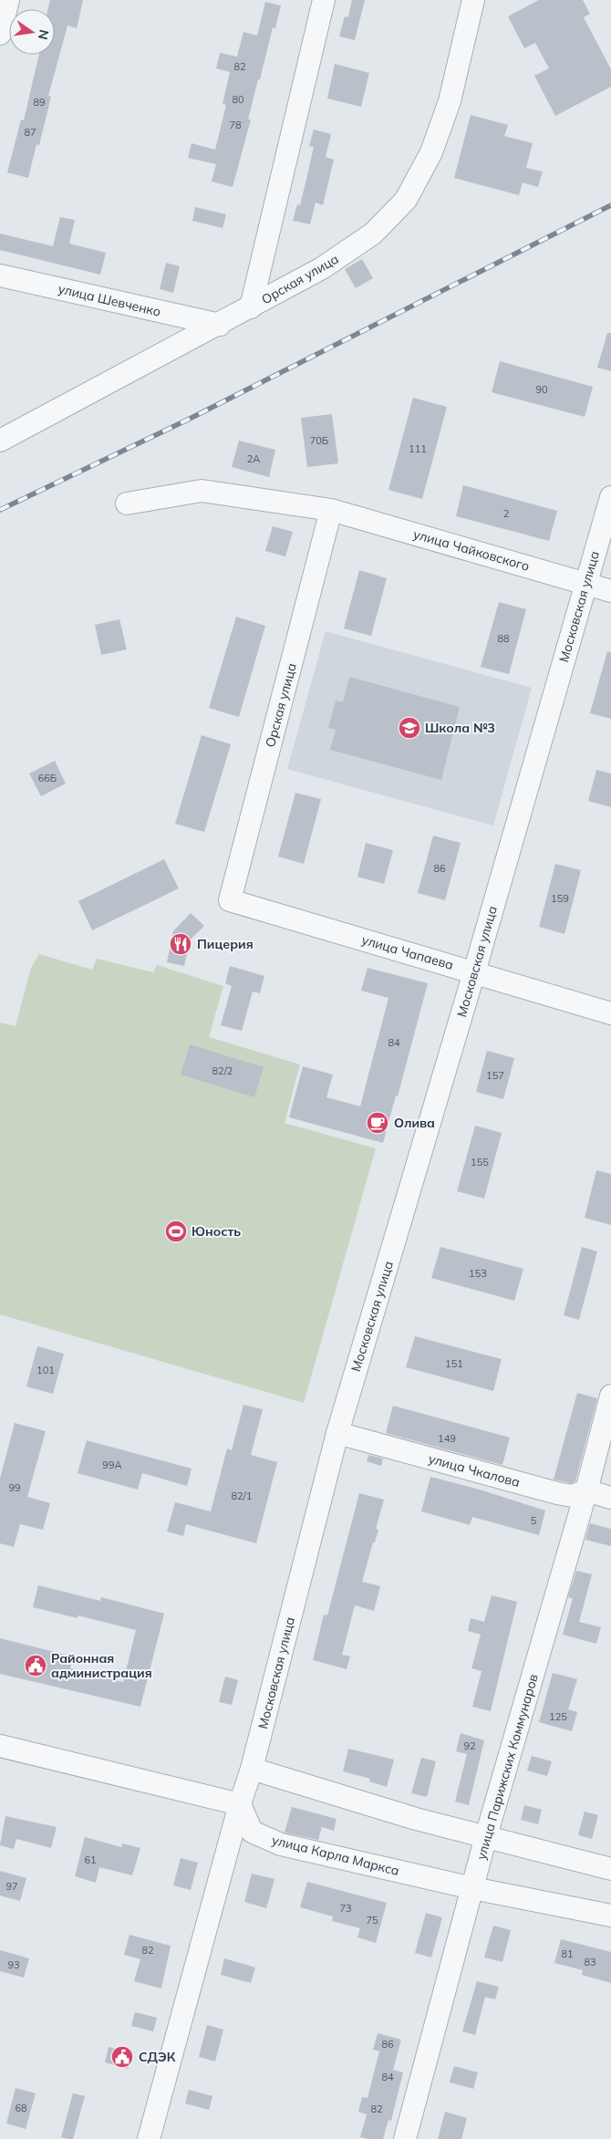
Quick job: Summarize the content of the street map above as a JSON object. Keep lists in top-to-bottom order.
{
  "streets": {
    "street": [
      "Орская улица",
      "улица Шевченко",
      "улица Чайковского",
      "Московская улица",
      "улица Чапаева",
      "улица Чкалова",
      "улица Парижских Коммунаров",
      "улица Карла Маркса"
    ]
  },
  "crossings": [
    ["Орская улица", "улица Чайковского"],
    ["Орская улица", "улица Чапаева"],
    ["улица Чайковского", "Московская улица"],
    ["Московская улица", "улица Чапаева"],
    ["Московская улица", "улица Чкалова"],
    ["Московская улица", "улица Карла Маркса"],
    ["улица Чкалова", "улица Парижских Коммунаров"],
    ["улица Парижских Коммунаров", "улица Карла Маркса"]
  ],
  "places": {
    "school or university": ["Школа №3"],
    "restaurant": ["Пицерия"],
    "cafe": ["Олива"],
    "sports": ["Юность"],
    "public building": ["Районная администрация", "СДЭК"]
  },
  "house_numbers": [
    "82",
    "80",
    "89",
    "78",
    "87",
    "90",
    "70Б",
    "111",
    "2А",
    "2",
    "88",
    "66Б",
    "86",
    "159",
    "84",
    "82/2",
    "157",
    "155",
    "153",
    "151",
    "101",
    "149",
    "99А",
    "99",
    "82/1",
    "5",
    "125",
    "92",
    "61",
    "97",
    "73",
    "75",
    "82",
    "81",
    "83",
    "93",
    "86",
    "84",
    "68",
    "82"
  ],
  "north": "right"
}
